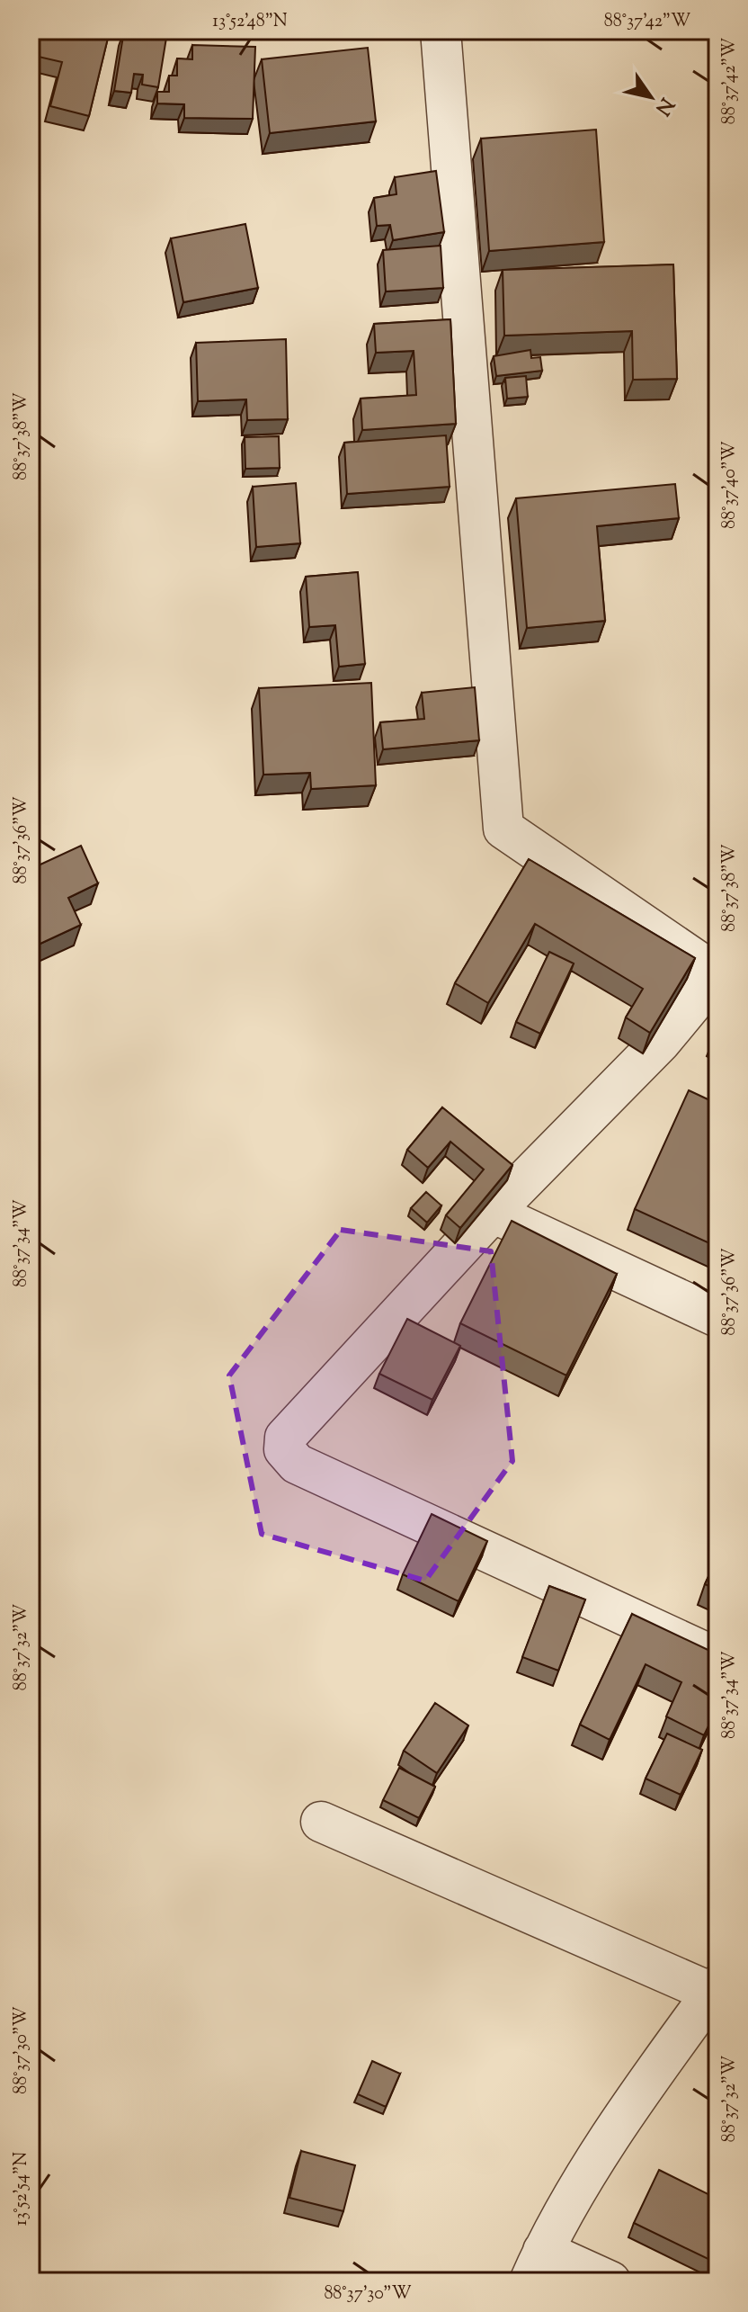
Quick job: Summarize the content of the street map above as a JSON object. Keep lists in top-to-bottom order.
{
  "north": "bottom right",
  "coordinates": [
    "13°52'48\"N",
    "88°37'42\"W",
    "88°37'38\"W",
    "88°37'40\"W",
    "88°37'36\"W",
    "88°37'34\"W",
    "88°37'32\"W",
    "88°37'30\"W",
    "13°52'54\"N"
  ]
}
